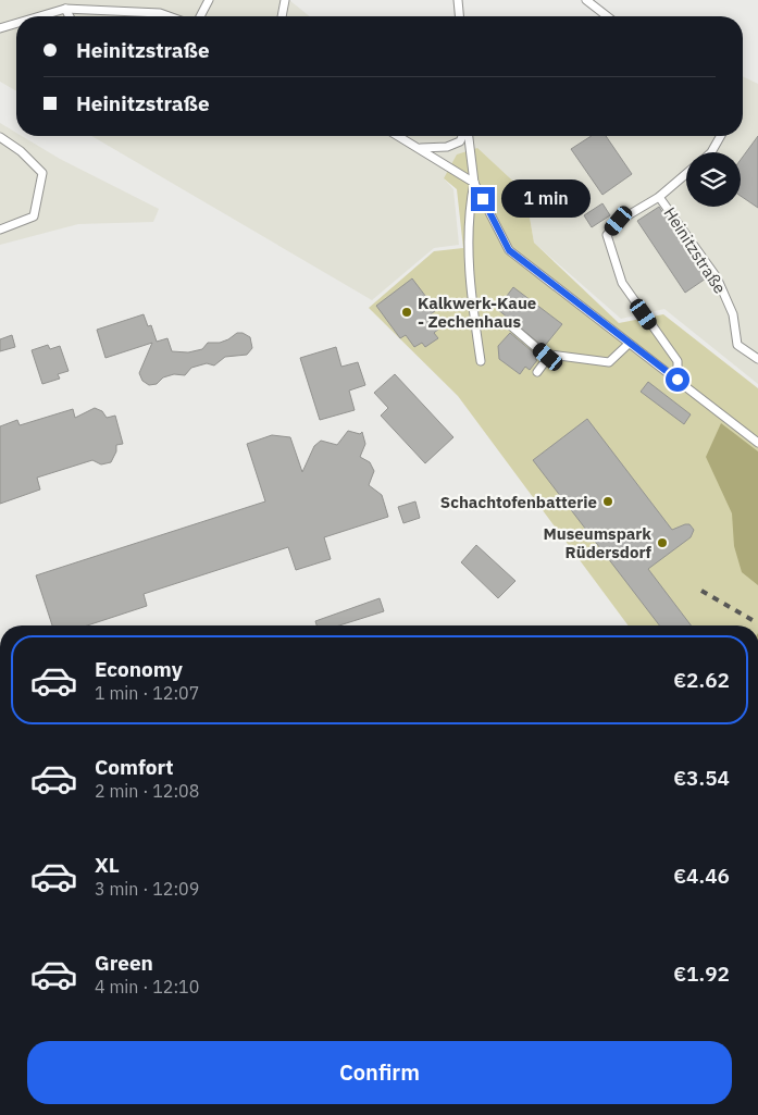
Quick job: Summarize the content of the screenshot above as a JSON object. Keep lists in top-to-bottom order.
{
  "streets": {
    "lane": ["Heinitzstraße"]
  },
  "places": ["Kalkwerk-Kaue - Zechenhaus", "Schachtofenbatterie", "Museumspark Rüdersdorf"],
  "page": {
    "banner": ["Heinitzstraße", "Heinitzstraße"],
    "bubble": "1 min",
    "list": [
      {
        "name": "Economy",
        "note": "1 min · 12:07",
        "value": "€2.62"
      },
      {
        "name": "Comfort",
        "note": "2 min · 12:08",
        "value": "€3.54"
      },
      {
        "name": "XL",
        "note": "3 min · 12:09",
        "value": "€4.46"
      },
      {
        "name": "Green",
        "note": "4 min · 12:10",
        "value": "€1.92"
      }
    ],
    "buttons": "Confirm"
  }
}
